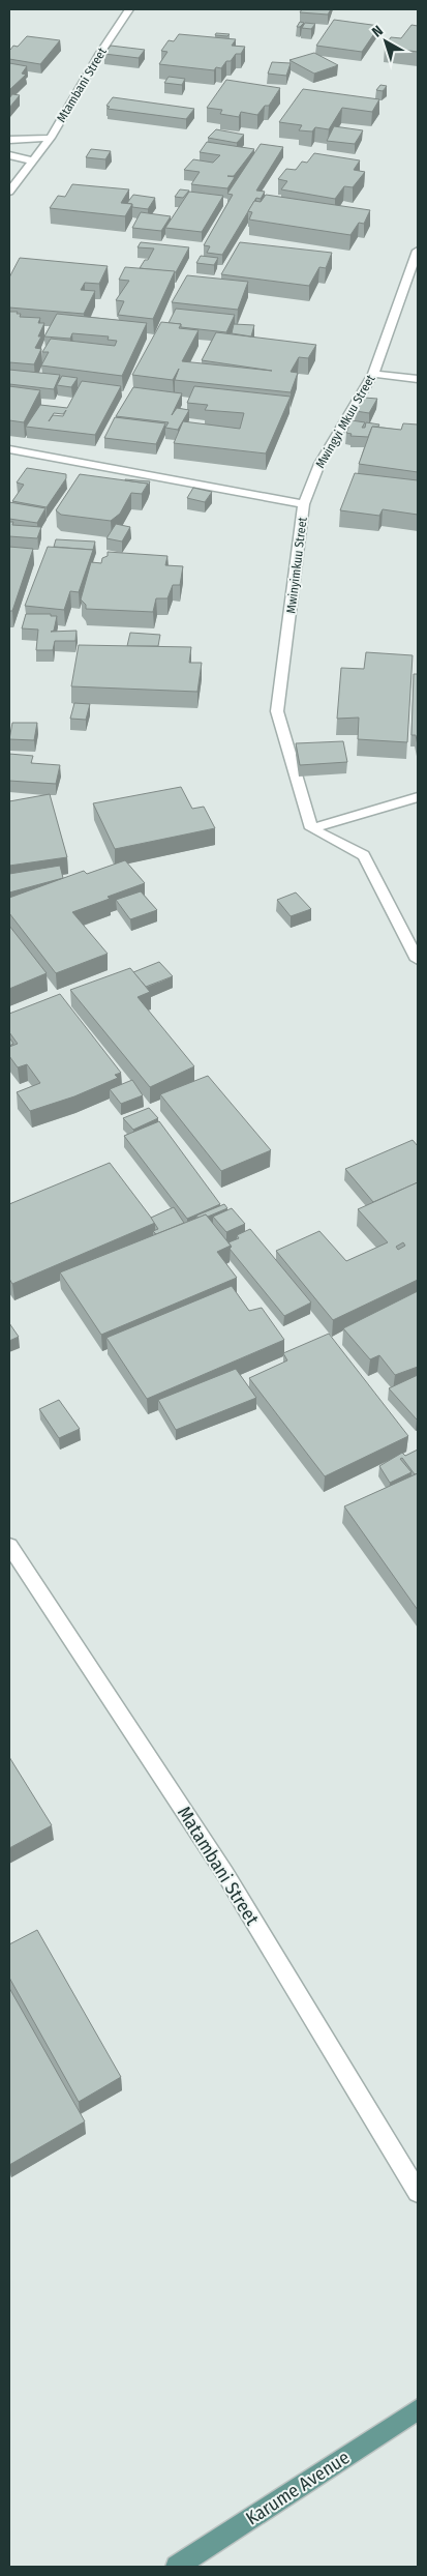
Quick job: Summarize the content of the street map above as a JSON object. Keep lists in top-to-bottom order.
{
  "streets": {
    "main road": ["Karume Avenue"],
    "street": [
      "Mtambani Street",
      "Mwingyi Mkuu Street",
      "Mwinyimkuu Street",
      "Matambani Street"
    ]
  },
  "crossings": [
    ["Mwingyi Mkuu Street", "Mwinyimkuu Street"]
  ],
  "north": "top left"
}
